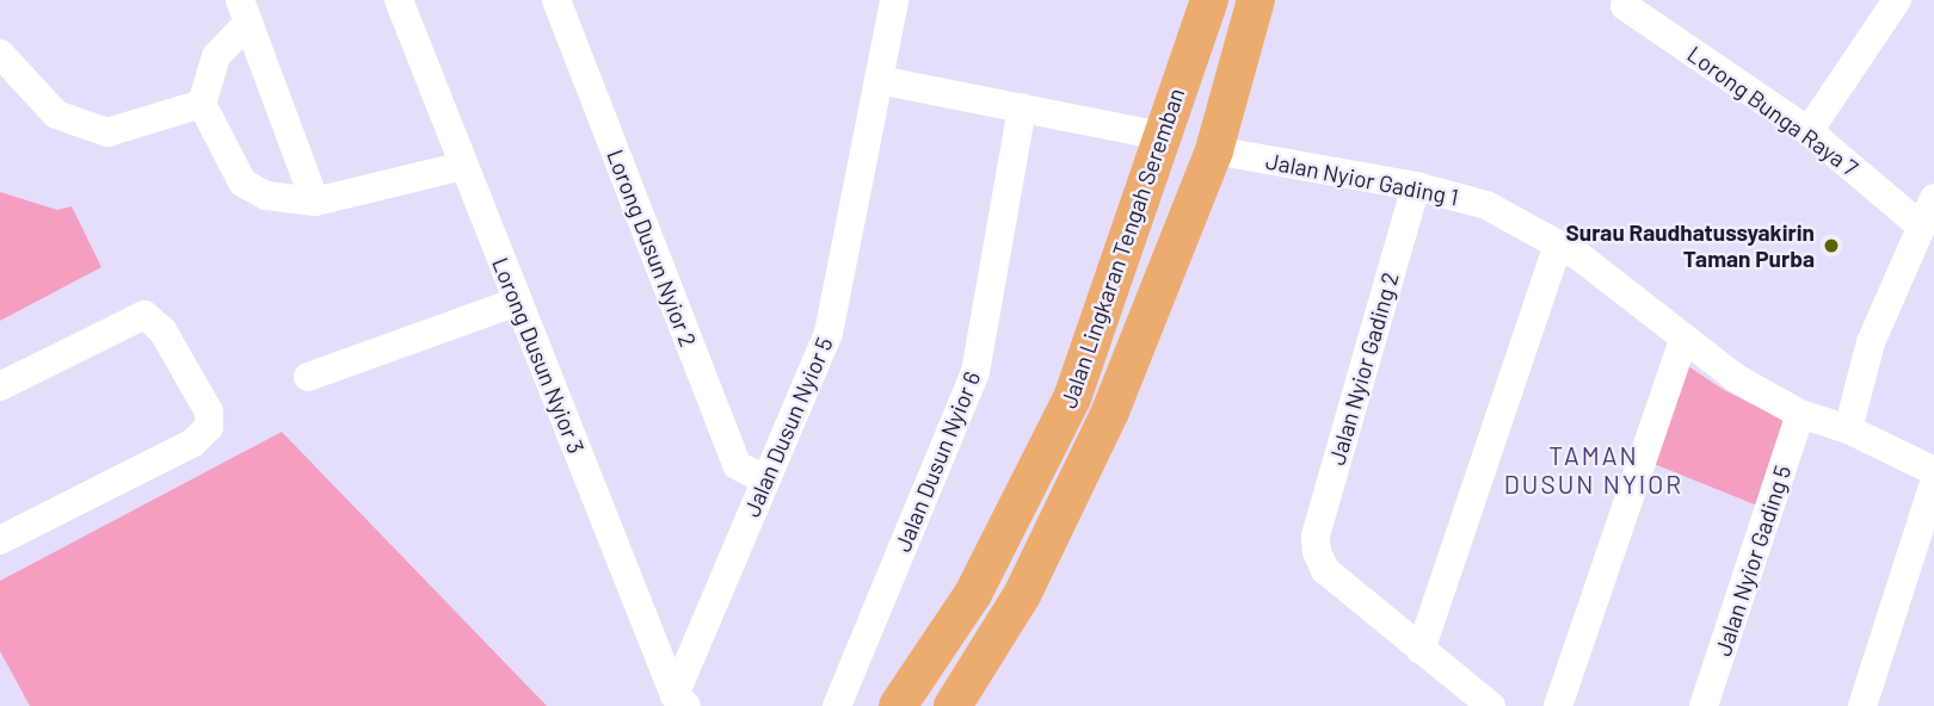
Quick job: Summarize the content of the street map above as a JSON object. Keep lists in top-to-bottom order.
{
  "streets": {
    "main road": ["Jalan Lingkaran Tengah Seremban"],
    "street": [
      "Lorong Bunga Raya 7",
      "Jalan Nyior Gading 1",
      "Lorong Dusun Nyior 2",
      "Lorong Dusun Nyior 3",
      "Jalan Nyior Gading 2",
      "Jalan Dusun Nyior 5",
      "Jalan Dusun Nyior 6",
      "Jalan Nyior Gading 5"
    ]
  },
  "crossings": [
    ["Jalan Nyior Gading 1", "Jalan Lingkaran Tengah Seremban"],
    ["Jalan Nyior Gading 1", "Jalan Nyior Gading 2"],
    ["Jalan Nyior Gading 1", "Jalan Nyior Gading 5"],
    ["Lorong Dusun Nyior 2", "Jalan Dusun Nyior 5"],
    ["Lorong Dusun Nyior 3", "Jalan Dusun Nyior 5"]
  ],
  "districts": ["TAMAN DUSUN NYIOR"],
  "places": ["Surau Raudhatussyakirin Taman Purba"]
}
